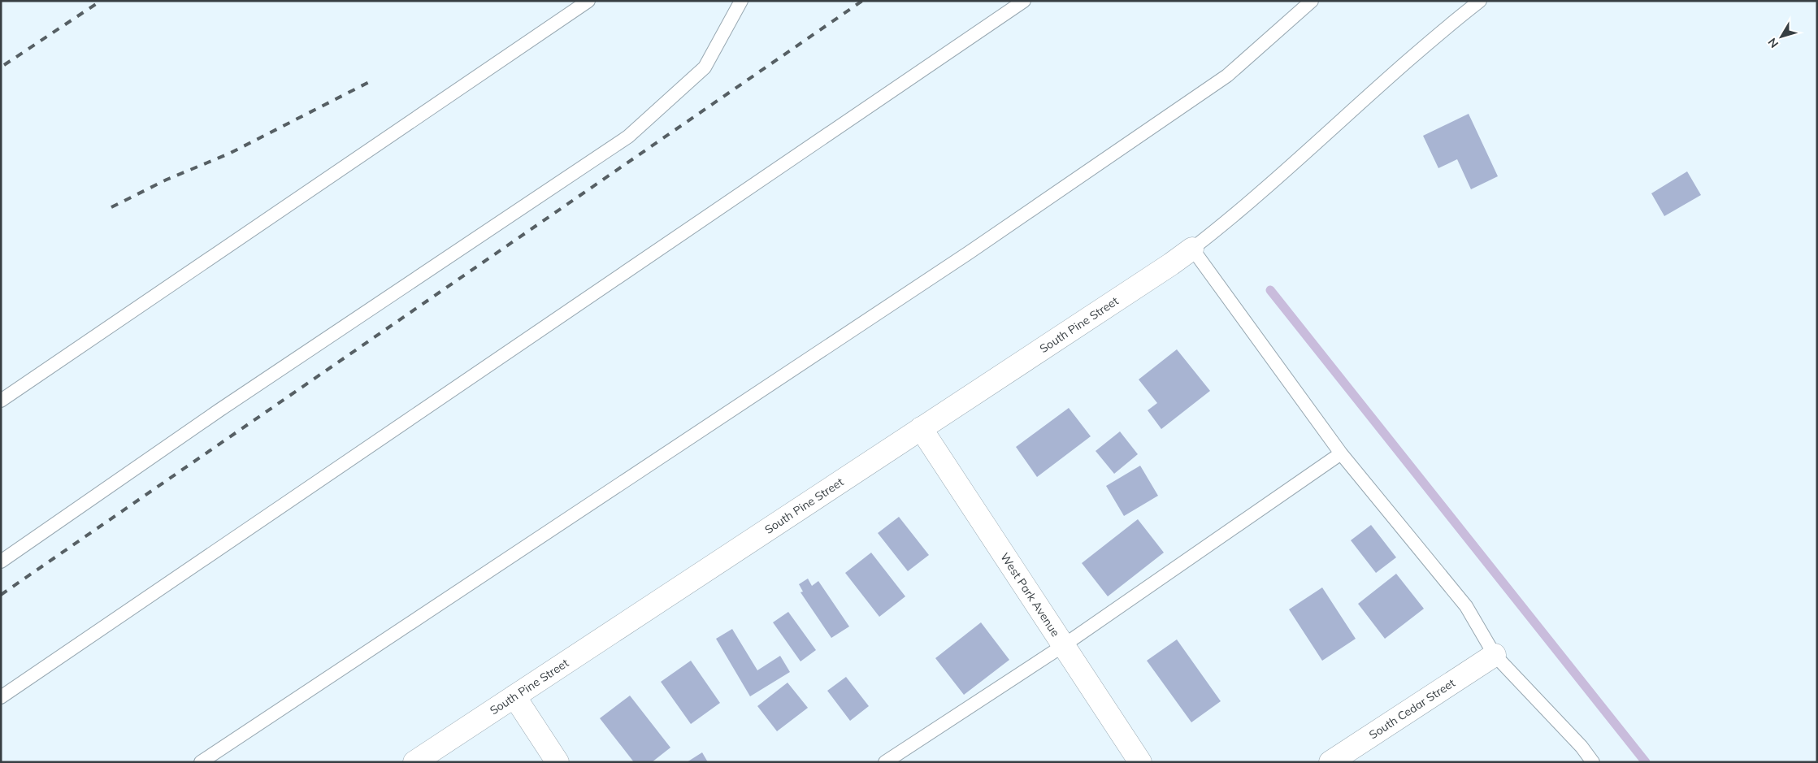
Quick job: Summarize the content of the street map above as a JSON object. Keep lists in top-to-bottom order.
{
  "streets": {
    "street": ["South Pine Street", "West Park Avenue", "South Cedar Street"]
  },
  "crossings": [
    ["South Pine Street", "West Park Avenue"]
  ],
  "north": "bottom left"
}
